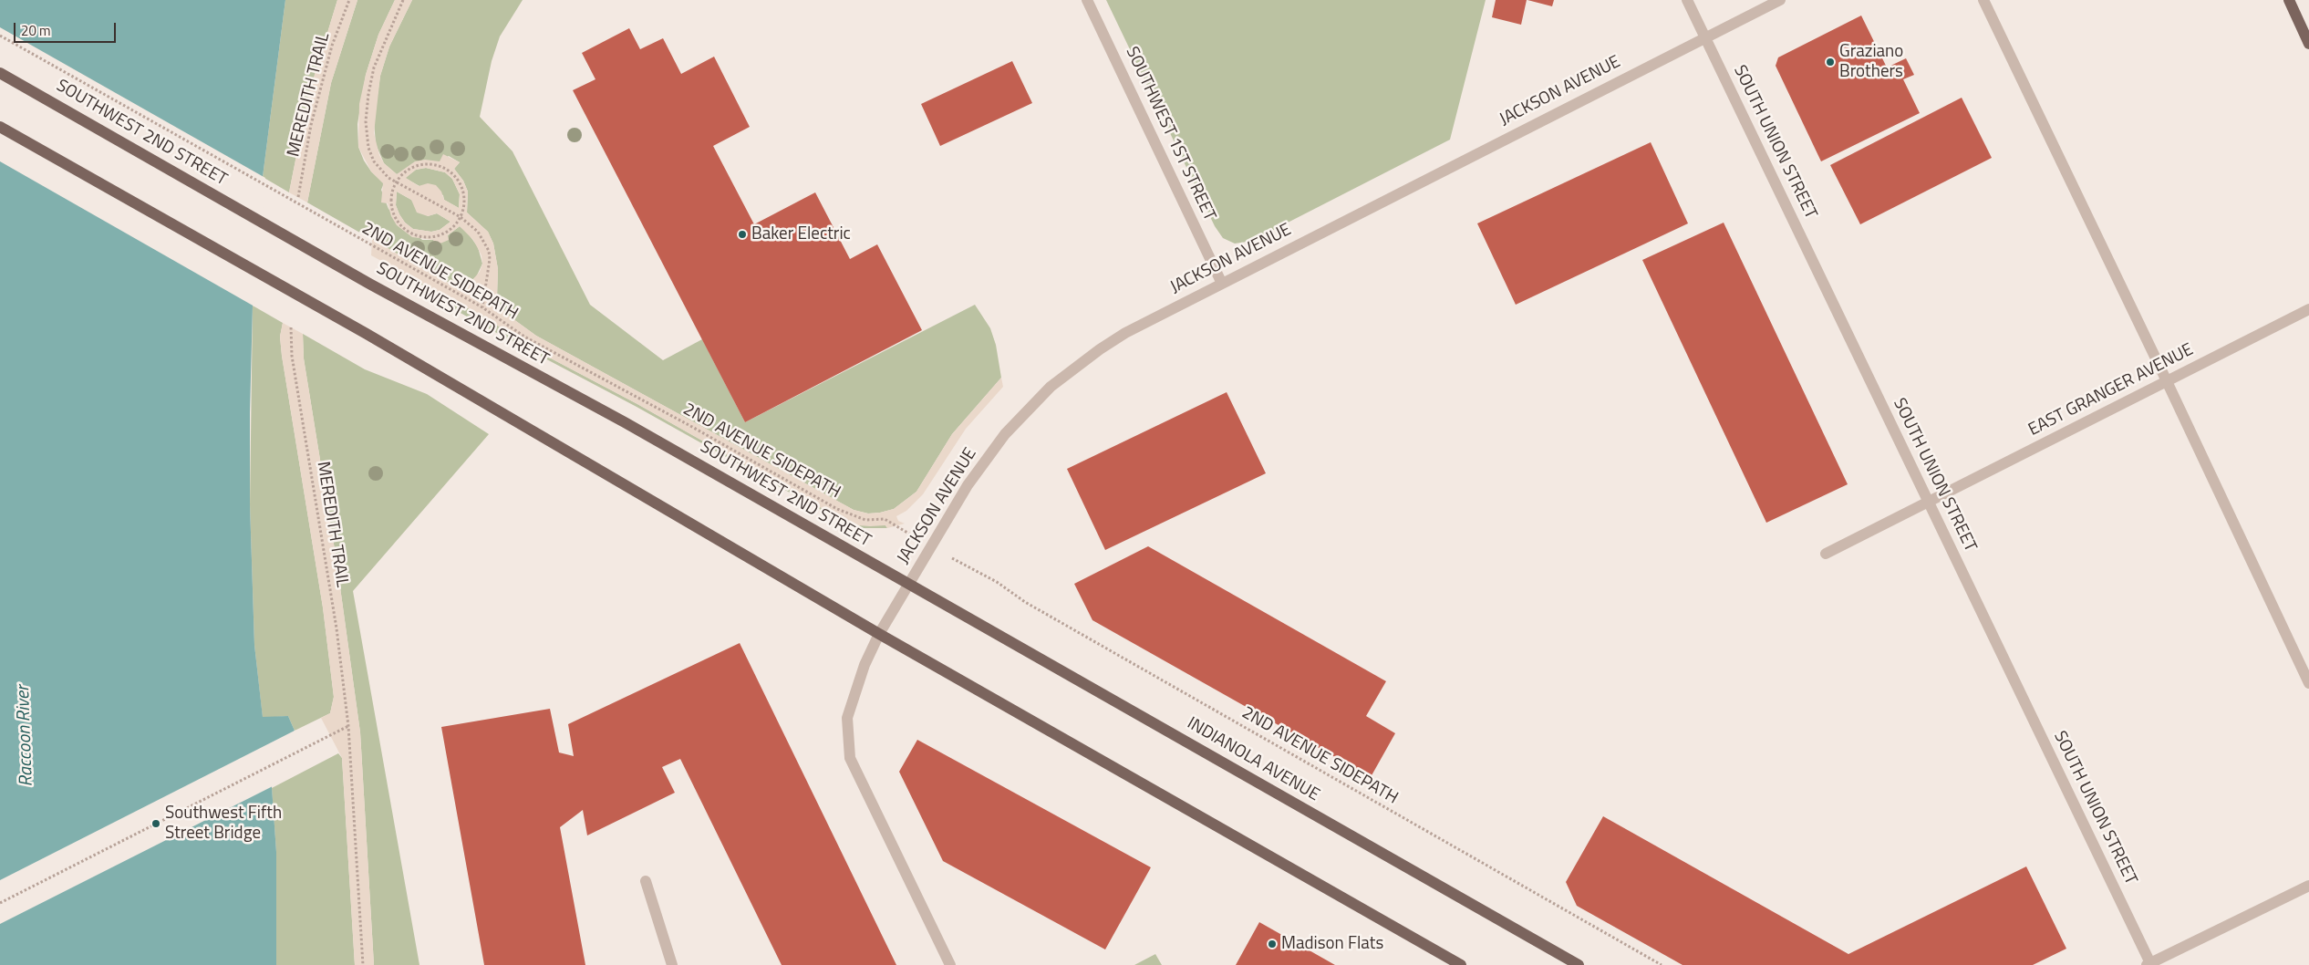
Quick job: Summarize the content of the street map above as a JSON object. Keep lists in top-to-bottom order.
{
  "streets": {
    "main road": ["SOUTHWEST 2ND STREET", "INDIANOLA AVENUE"],
    "street": [
      "JACKSON AVENUE",
      "SOUTHWEST 1ST STREET",
      "SOUTH UNION STREET",
      "EAST GRANGER AVENUE"
    ],
    "path": ["MEREDITH TRAIL", "2ND AVENUE SIDEPATH"]
  },
  "crossings": [
    ["JACKSON AVENUE", "SOUTHWEST 2ND STREET"],
    ["JACKSON AVENUE", "SOUTHWEST 1ST STREET"],
    ["JACKSON AVENUE", "SOUTH UNION STREET"],
    ["JACKSON AVENUE", "INDIANOLA AVENUE"],
    ["SOUTHWEST 2ND STREET", "INDIANOLA AVENUE"],
    ["SOUTH UNION STREET", "EAST GRANGER AVENUE"]
  ],
  "water": ["Raccoon River"],
  "places": [
    "Graziano Brothers",
    "Baker Electric",
    "Southwest Fifth Street Bridge",
    "Madison Flats"
  ],
  "scale_bar": "20 m"
}
